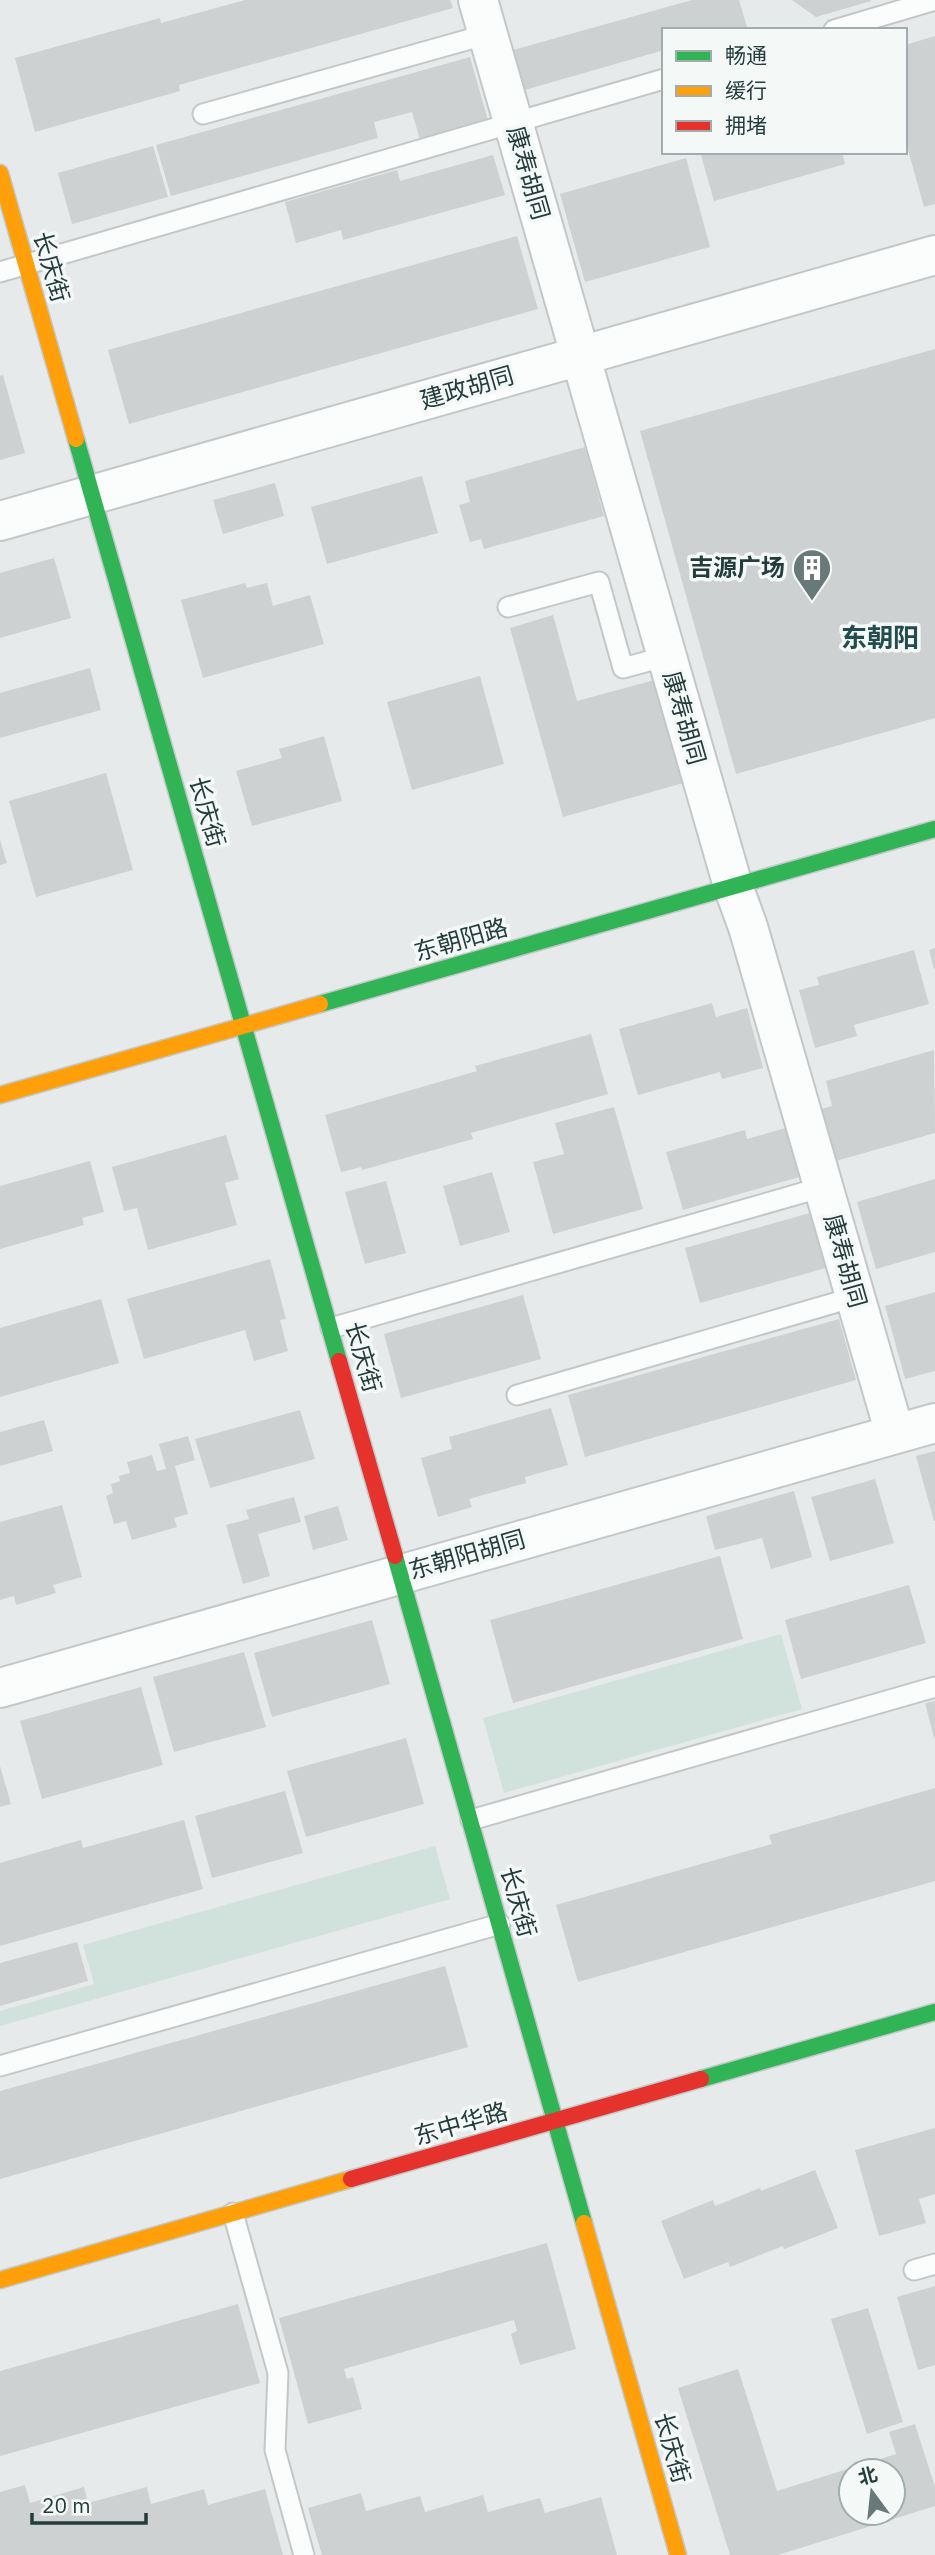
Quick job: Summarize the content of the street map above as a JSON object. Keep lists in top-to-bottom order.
{
  "streets": {
    "street": [
      "康寿胡同",
      "长庆街",
      "建政胡同",
      "东朝阳路",
      "东朝阳胡同",
      "东中华路"
    ]
  },
  "crossings": [
    ["康寿胡同", "建政胡同"],
    ["康寿胡同", "东朝阳路"],
    ["康寿胡同", "东朝阳胡同"],
    ["长庆街", "建政胡同"],
    ["长庆街", "东朝阳路"],
    ["长庆街", "东朝阳胡同"],
    ["长庆街", "东中华路"]
  ],
  "districts": ["东朝阳"],
  "places": {
    "building": ["吉源广场"]
  },
  "legend": ["畅通", "缓行", "拥堵"],
  "scale_bar": "20 m",
  "north": "top"
}
